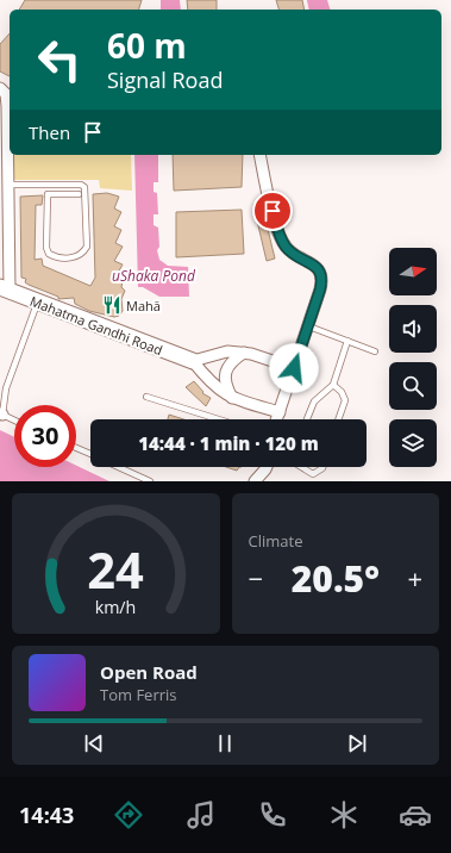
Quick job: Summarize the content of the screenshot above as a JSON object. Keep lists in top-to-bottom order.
{
  "streets": {
    "street": ["Mahatma Gandhi Road"]
  },
  "water": ["uShaka Pond"],
  "places": {
    "restaurant": ["Mahā"]
  },
  "north": "right",
  "page": {
    "turn": ["60 m", "Signal Road"],
    "then": "Then",
    "limit": "30",
    "trip": "14:44 · 1 min · 120 m",
    "tile": "Climate",
    "heat": ["−", "20.5°", "+"],
    "song": ["Open Road", "Tom Ferris"],
    "tabs": "14:43",
    "gauge": ["24", "km/h"]
  }
}
